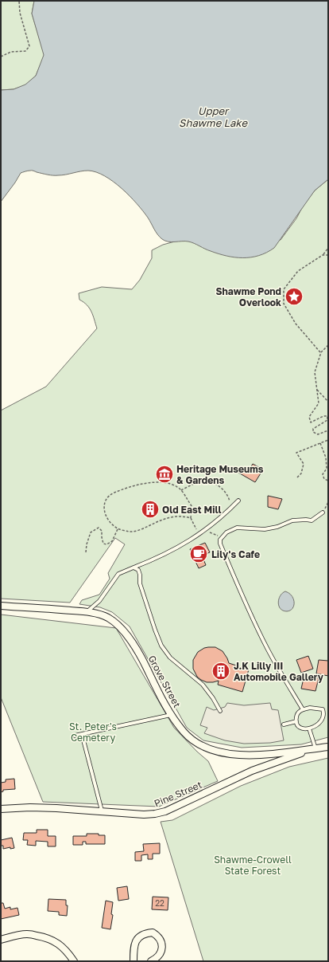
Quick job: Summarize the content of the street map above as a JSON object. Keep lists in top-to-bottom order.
{
  "streets": {
    "street": ["Grove Street", "Pine Street"]
  },
  "crossings": [
    ["Grove Street", "Pine Street"]
  ],
  "water": ["Upper Shawme Lake"],
  "parks": ["St. Peter's Cemetery", "Shawme-Crowell State Forest"],
  "places": {
    "place": ["Shawme Pond Overlook"],
    "museum": ["Heritage Museums & Gardens"],
    "building": ["Old East Mill", "J.K Lilly III Automobile Gallery"],
    "cafe": ["Lily's Cafe"]
  },
  "house_numbers": ["22"]
}
